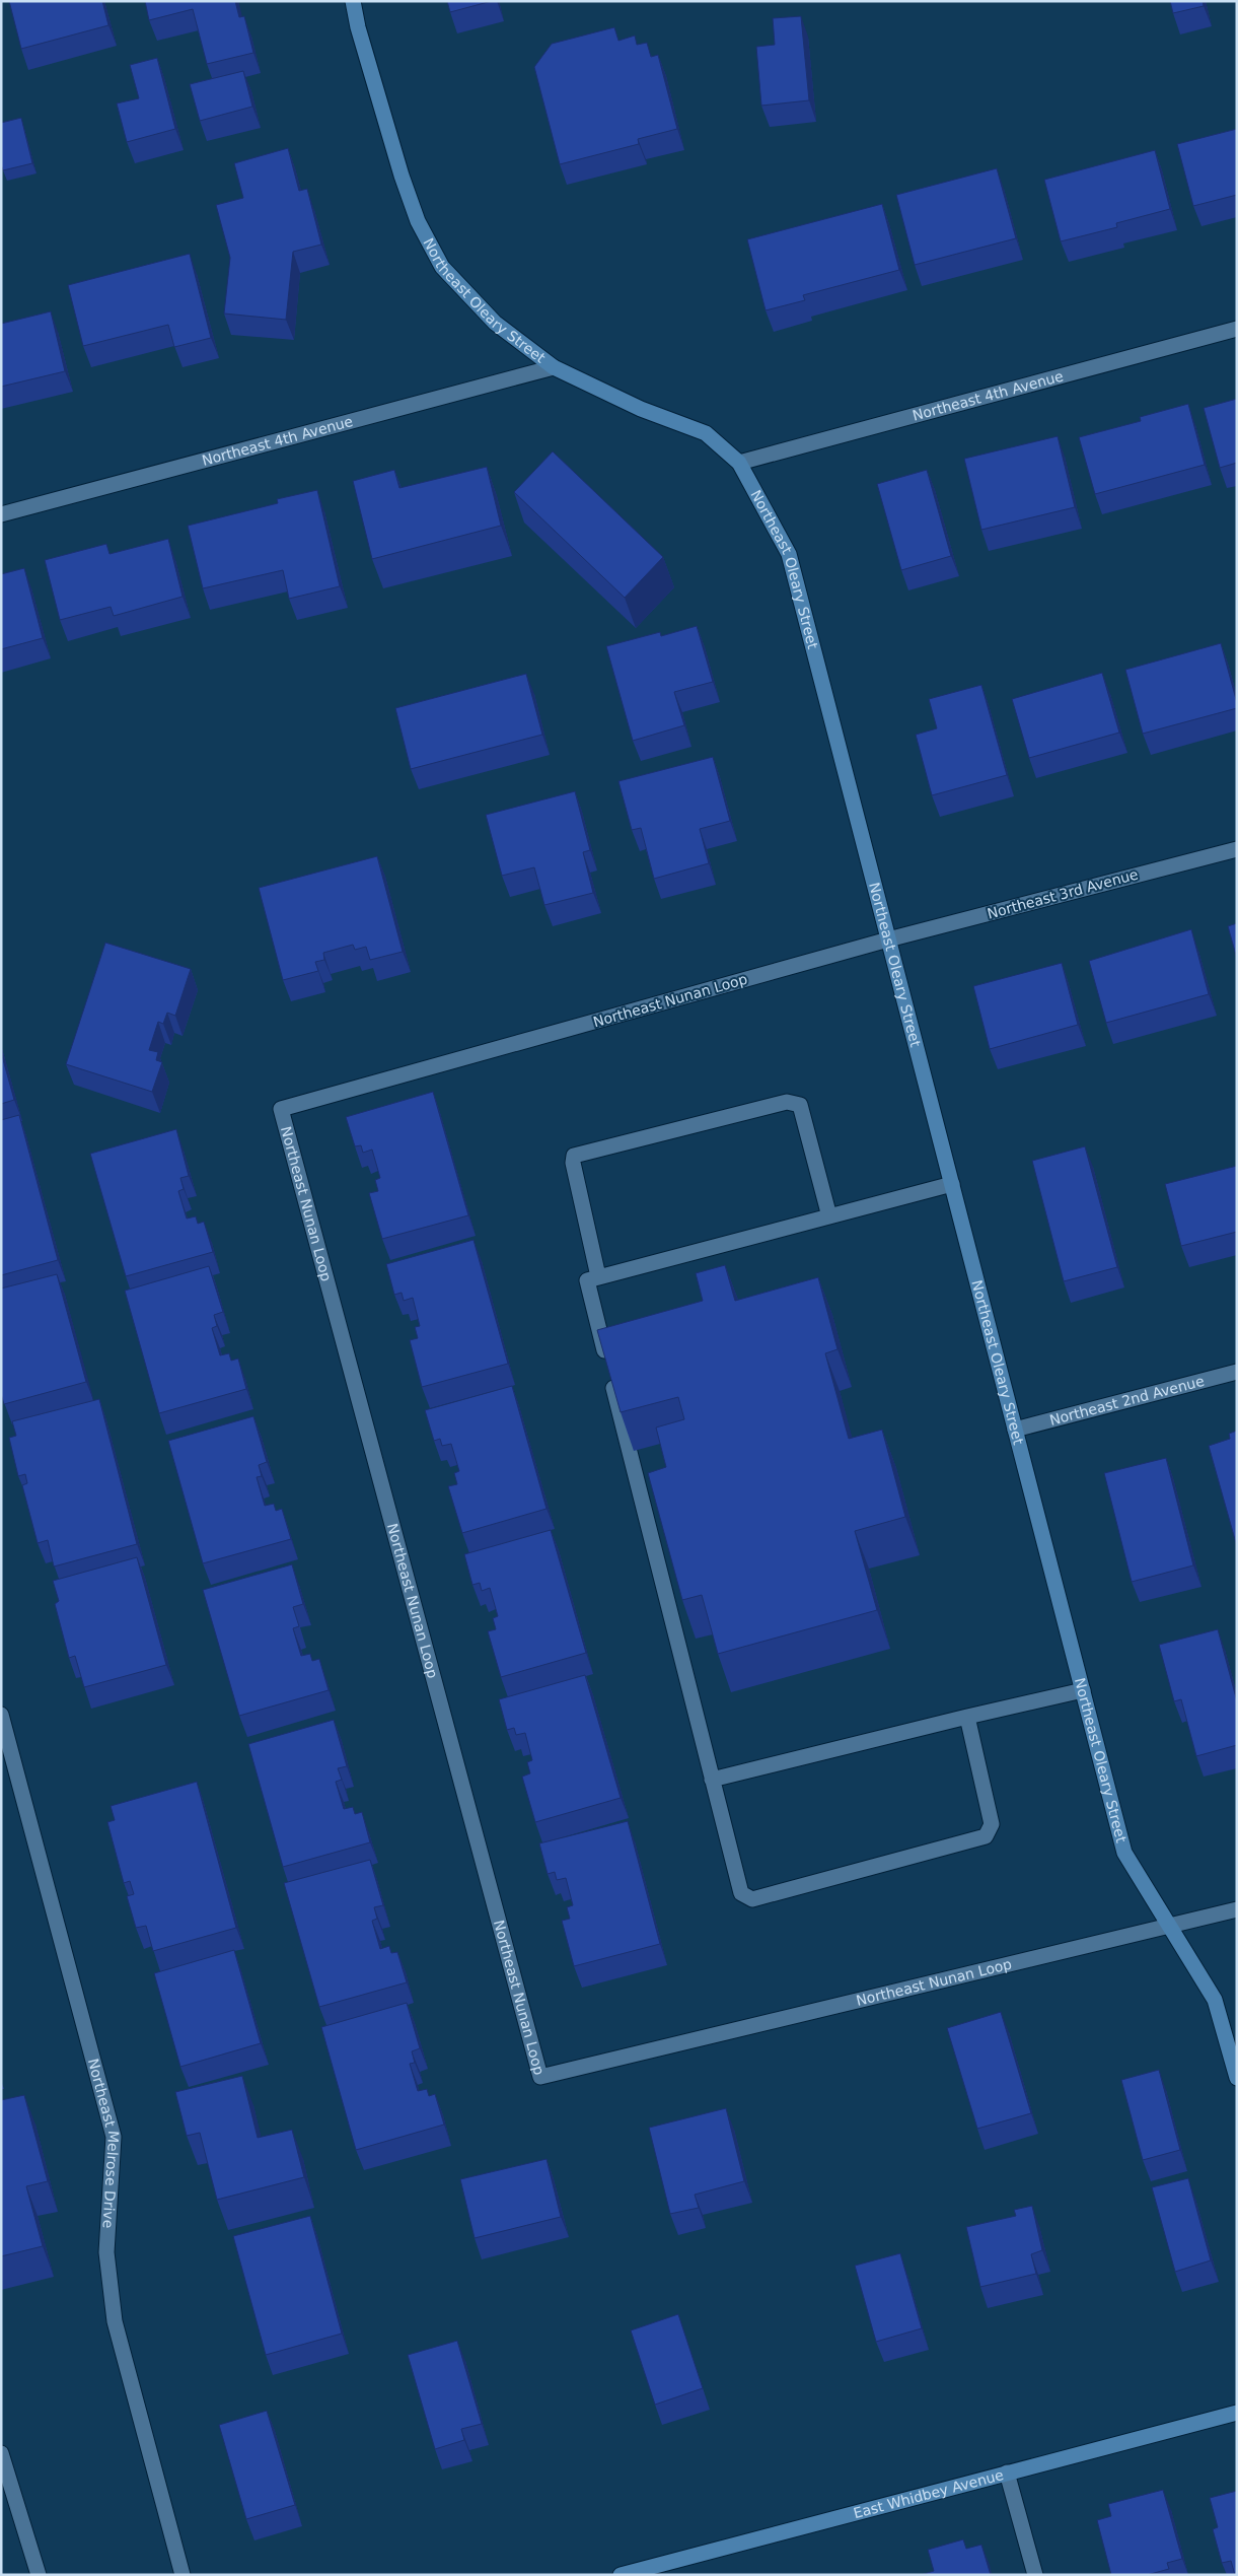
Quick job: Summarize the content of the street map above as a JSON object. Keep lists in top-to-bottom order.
{
  "streets": {
    "street": [
      "Northeast Oleary Street",
      "Northeast 4th Avenue",
      "Northeast 3rd Avenue",
      "Northeast Nunan Loop",
      "Northeast 2nd Avenue",
      "Northeast Melrose Drive",
      "East Whidbey Avenue"
    ]
  },
  "crossings": [
    ["Northeast Oleary Street", "Northeast 4th Avenue"],
    ["Northeast Oleary Street", "Northeast 3rd Avenue"],
    ["Northeast Oleary Street", "Northeast Nunan Loop"],
    ["Northeast Oleary Street", "Northeast 2nd Avenue"],
    ["Northeast 3rd Avenue", "Northeast Nunan Loop"]
  ]
}
